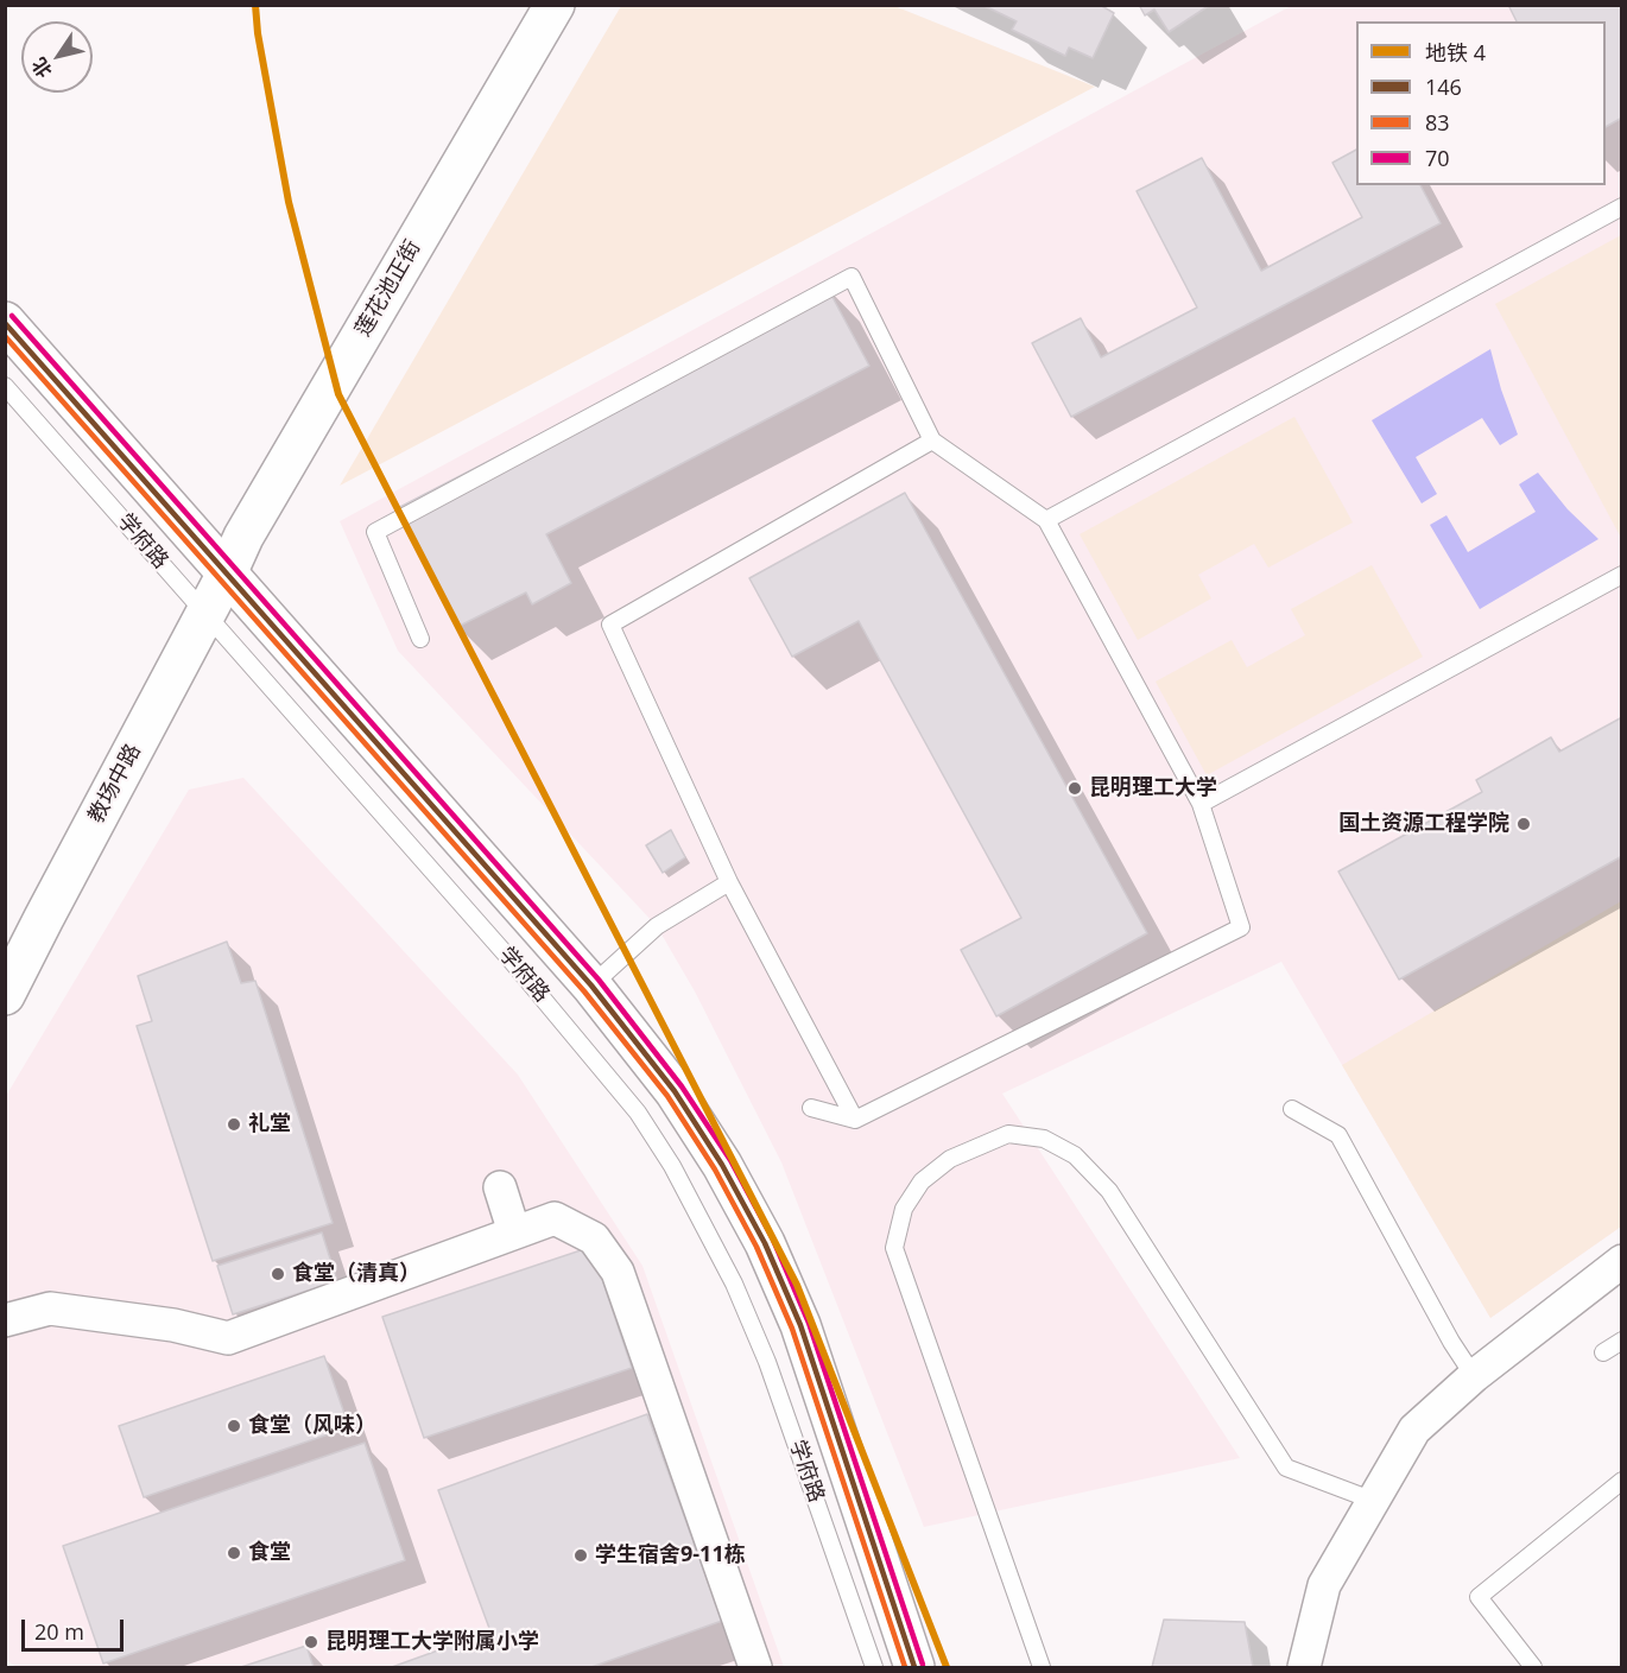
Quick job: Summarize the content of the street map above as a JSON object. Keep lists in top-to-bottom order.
{
  "streets": {
    "main road": ["莲花池正街", "学府路", "教场中路"]
  },
  "crossings": [
    ["莲花池正街", "学府路"],
    ["莲花池正街", "教场中路"],
    ["学府路", "教场中路"]
  ],
  "places": [
    "昆明理工大学",
    "国土资源工程学院",
    "礼堂",
    "食堂（清真）",
    "食堂（风味）",
    "食堂",
    "学生宿舍9-11栋",
    "昆明理工大学附属小学"
  ],
  "lines": [
    "metro line 4",
    "transit line 70",
    "transit line 146",
    "transit line 83"
  ],
  "legend": [
    "地铁 4",
    "146",
    "83",
    "70"
  ],
  "scale_bar": "20 m",
  "north": "bottom left"
}
